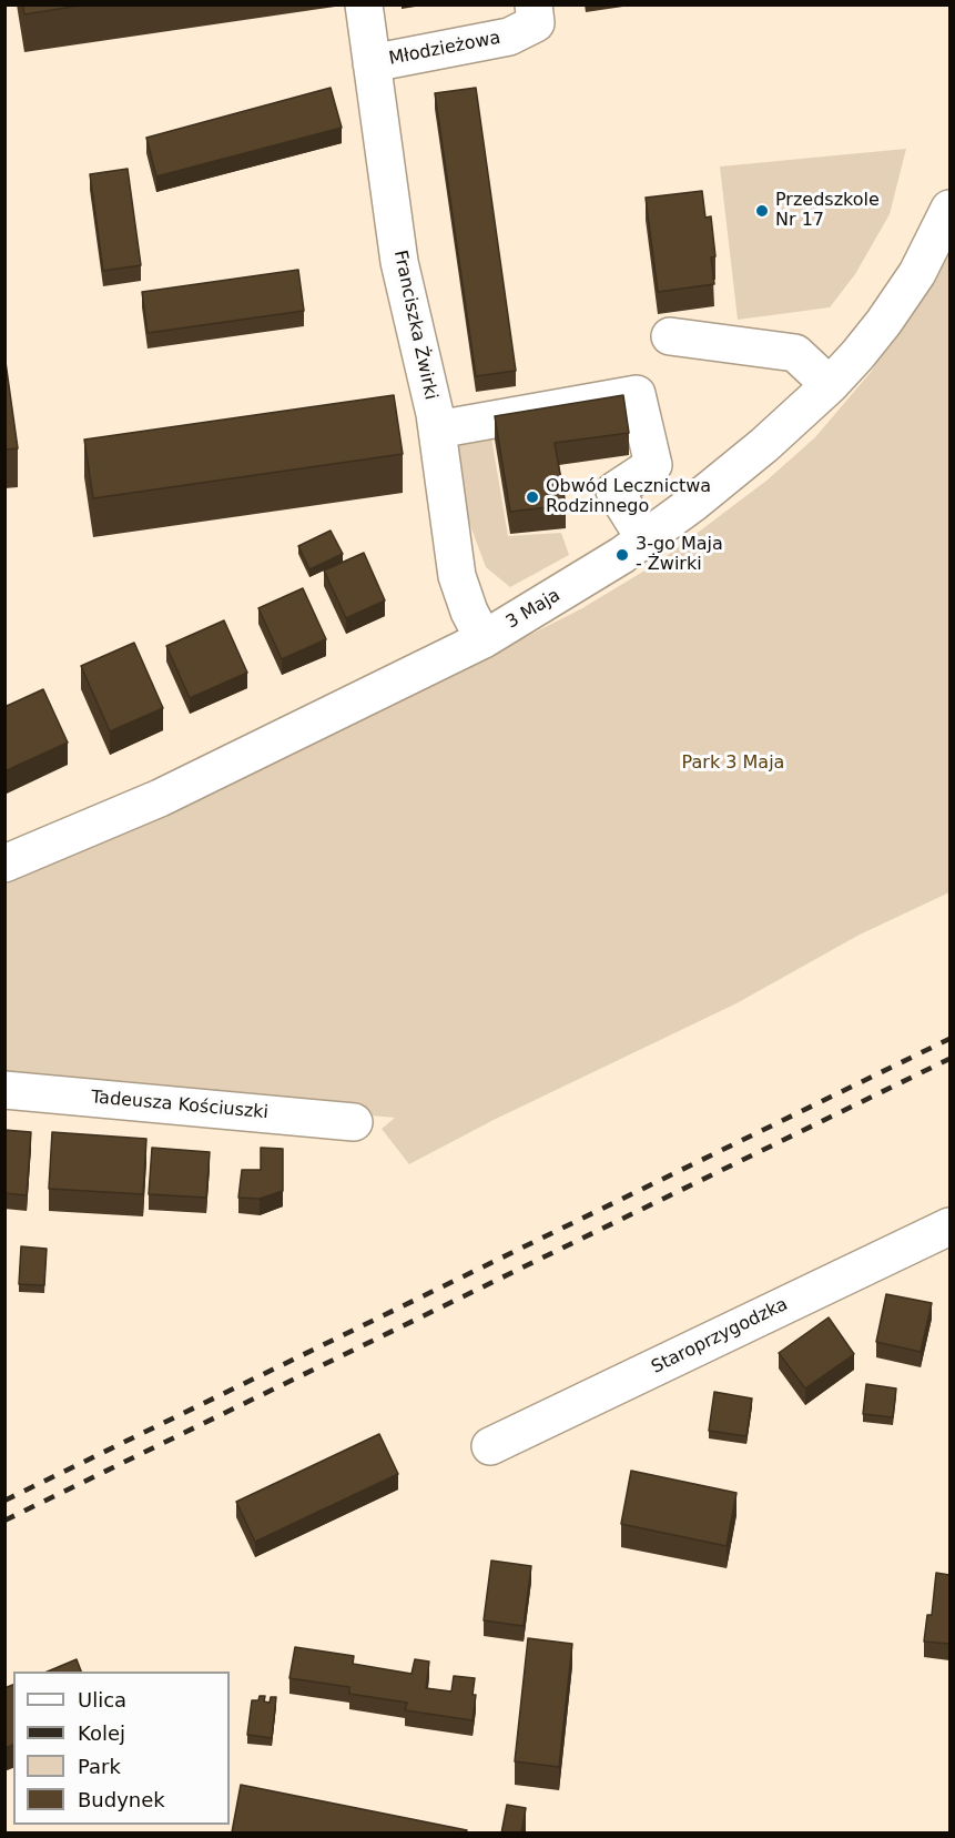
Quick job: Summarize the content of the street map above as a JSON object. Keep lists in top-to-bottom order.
{
  "streets": {
    "street": [
      "Młodzieżowa",
      "Franciszka Żwirki",
      "3 Maja",
      "Tadeusza Kościuszki",
      "Staroprzygodzka"
    ]
  },
  "crossings": [
    ["Młodzieżowa", "Franciszka Żwirki"],
    ["Franciszka Żwirki", "3 Maja"]
  ],
  "parks": ["Park 3 Maja"],
  "places": ["Przedszkole Nr 17", "Obwód Lecznictwa Rodzinnego", "3-go Maja - Żwirki"],
  "legend": [
    "Ulica",
    "Kolej",
    "Park",
    "Budynek"
  ]
}
